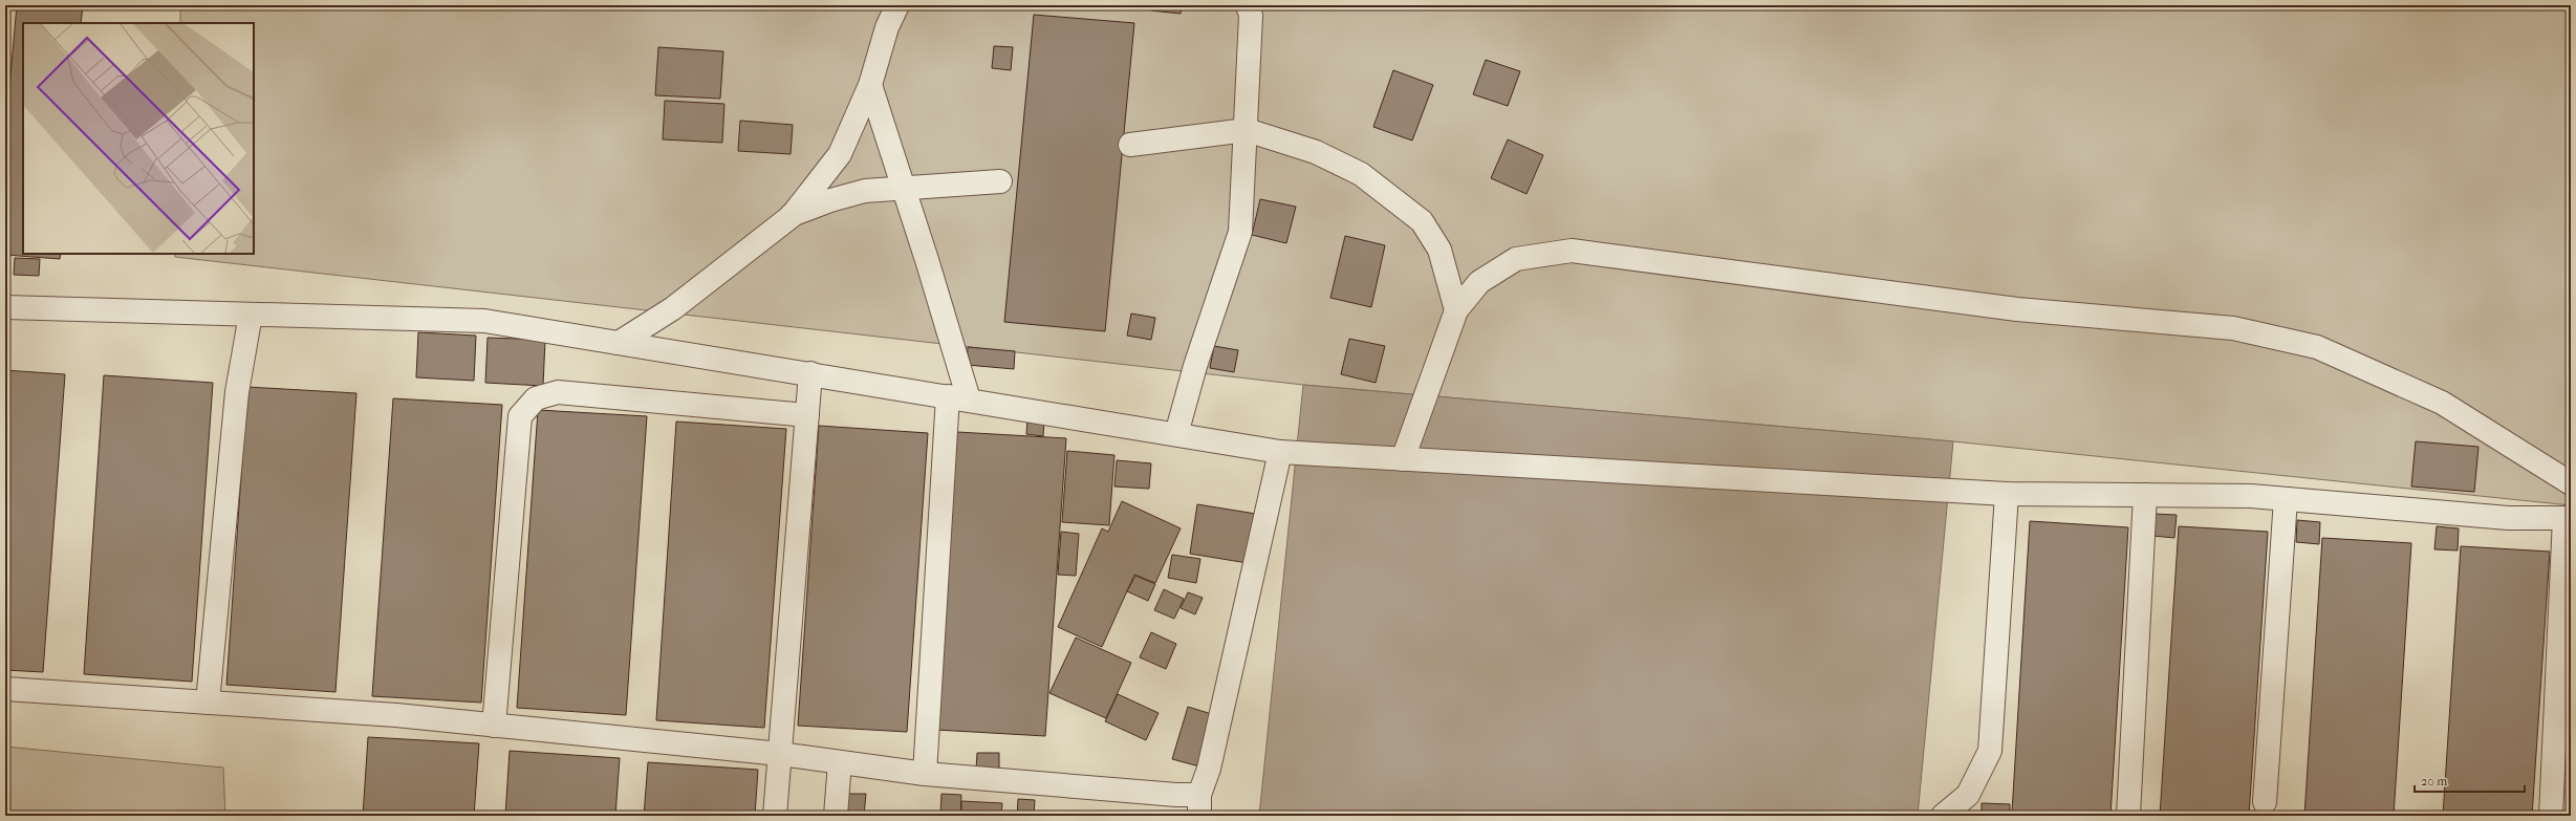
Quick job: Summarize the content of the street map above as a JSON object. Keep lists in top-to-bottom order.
{
  "scale_bar": "20 m"
}
